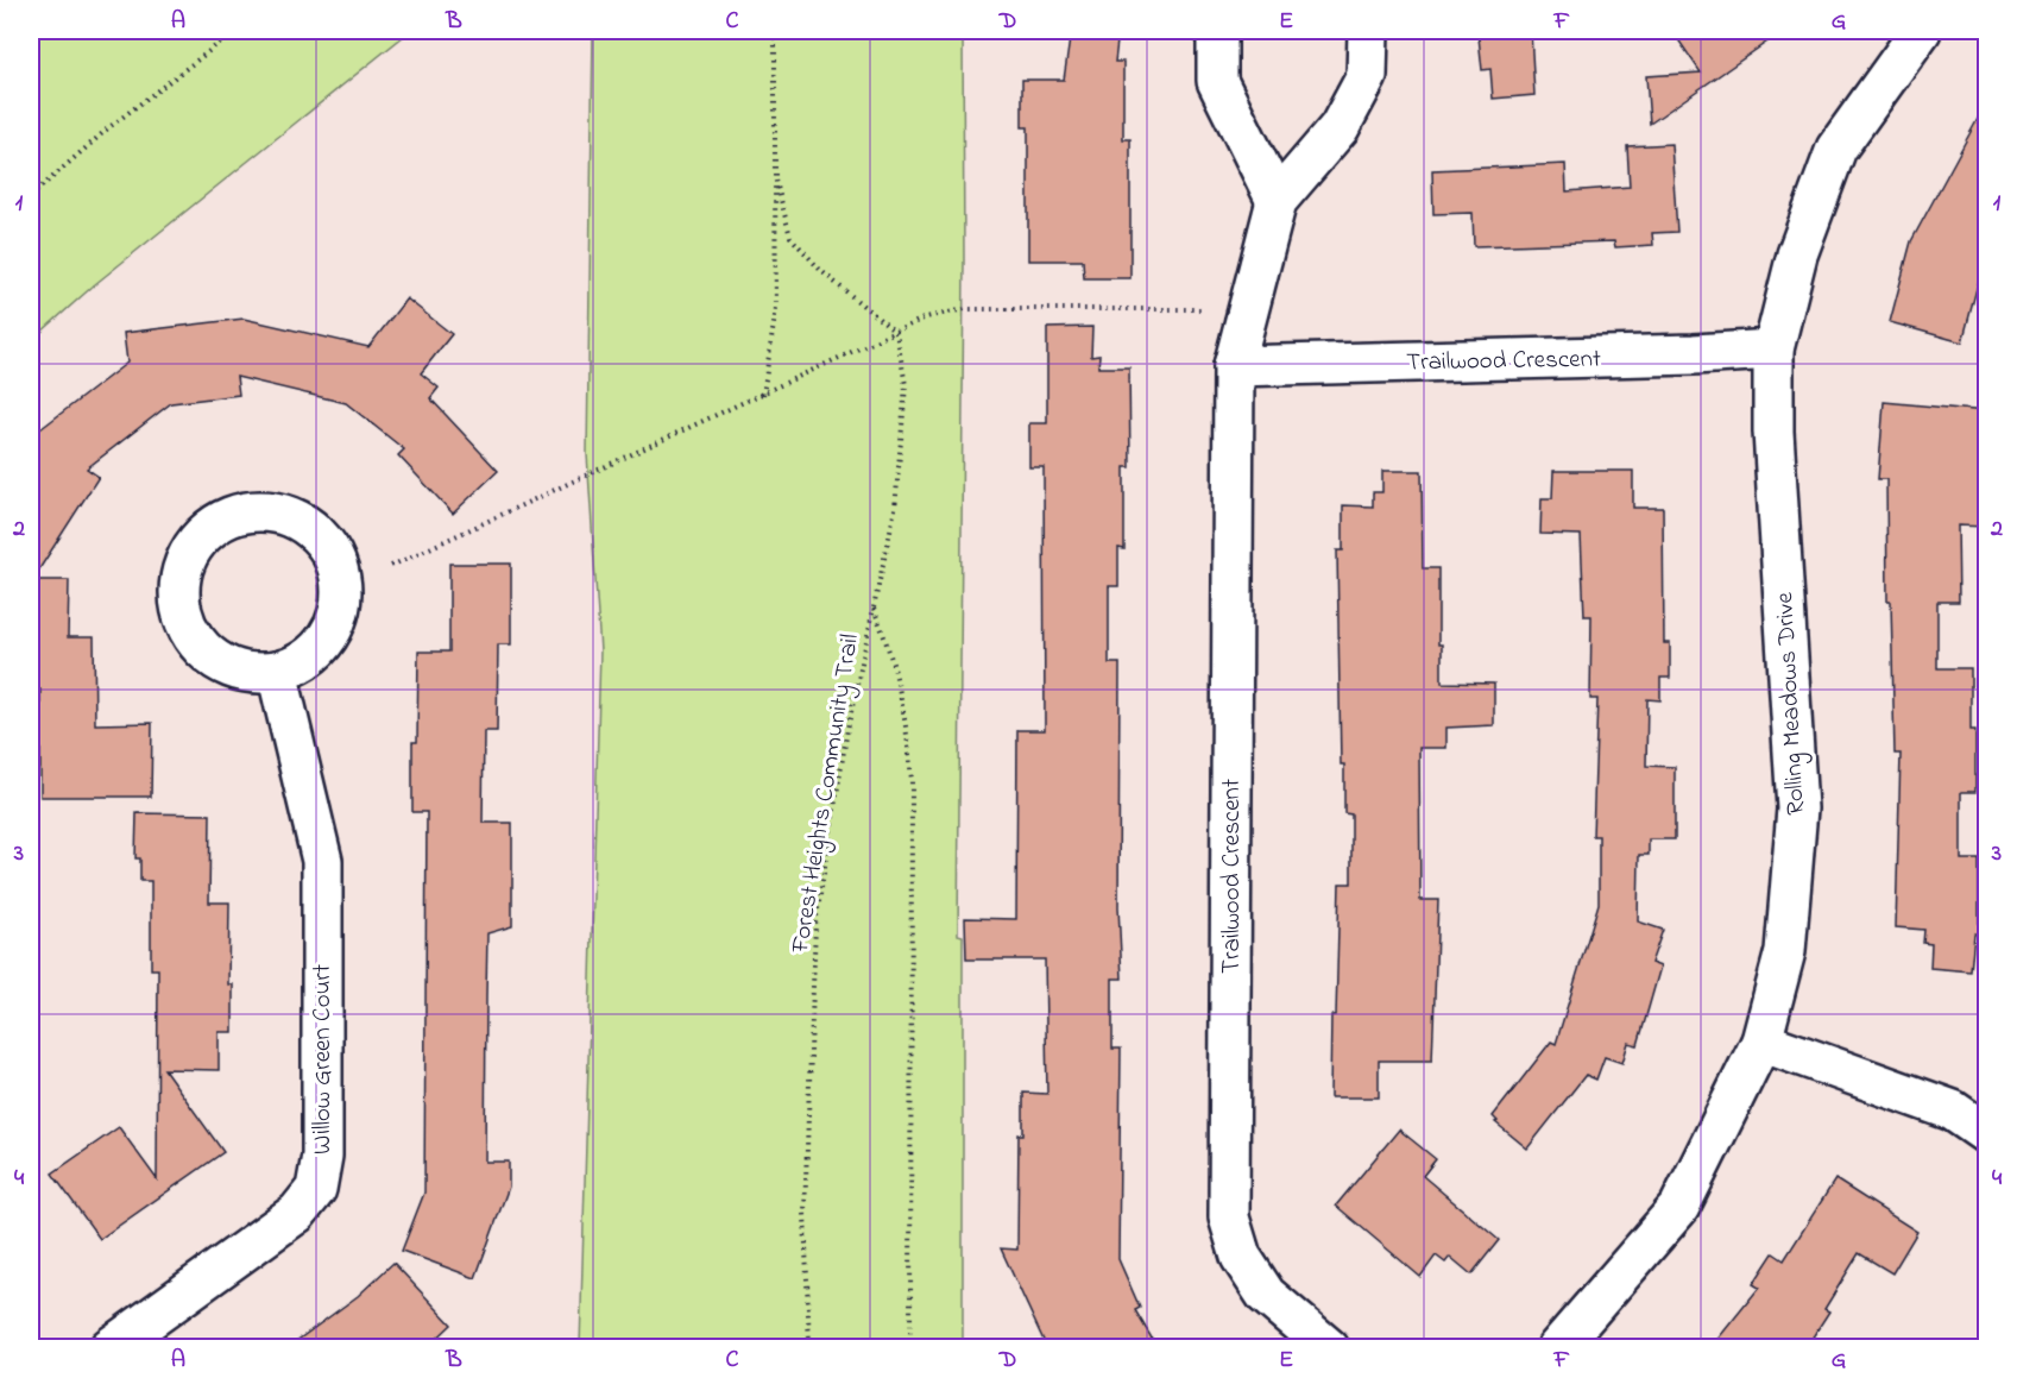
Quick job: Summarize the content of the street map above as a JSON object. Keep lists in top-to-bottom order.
{
  "streets": {
    "street": ["Trailwood Crescent", "Rolling Meadows Drive", "Willow Green Court"],
    "path": ["Forest Heights Community Trail"]
  },
  "crossings": [
    ["Trailwood Crescent", "Rolling Meadows Drive"]
  ],
  "grid": {
    "columns": [
      "A",
      "B",
      "C",
      "D",
      "E",
      "F",
      "G"
    ],
    "rows": [
      "1",
      "2",
      "3",
      "4"
    ]
  }
}
